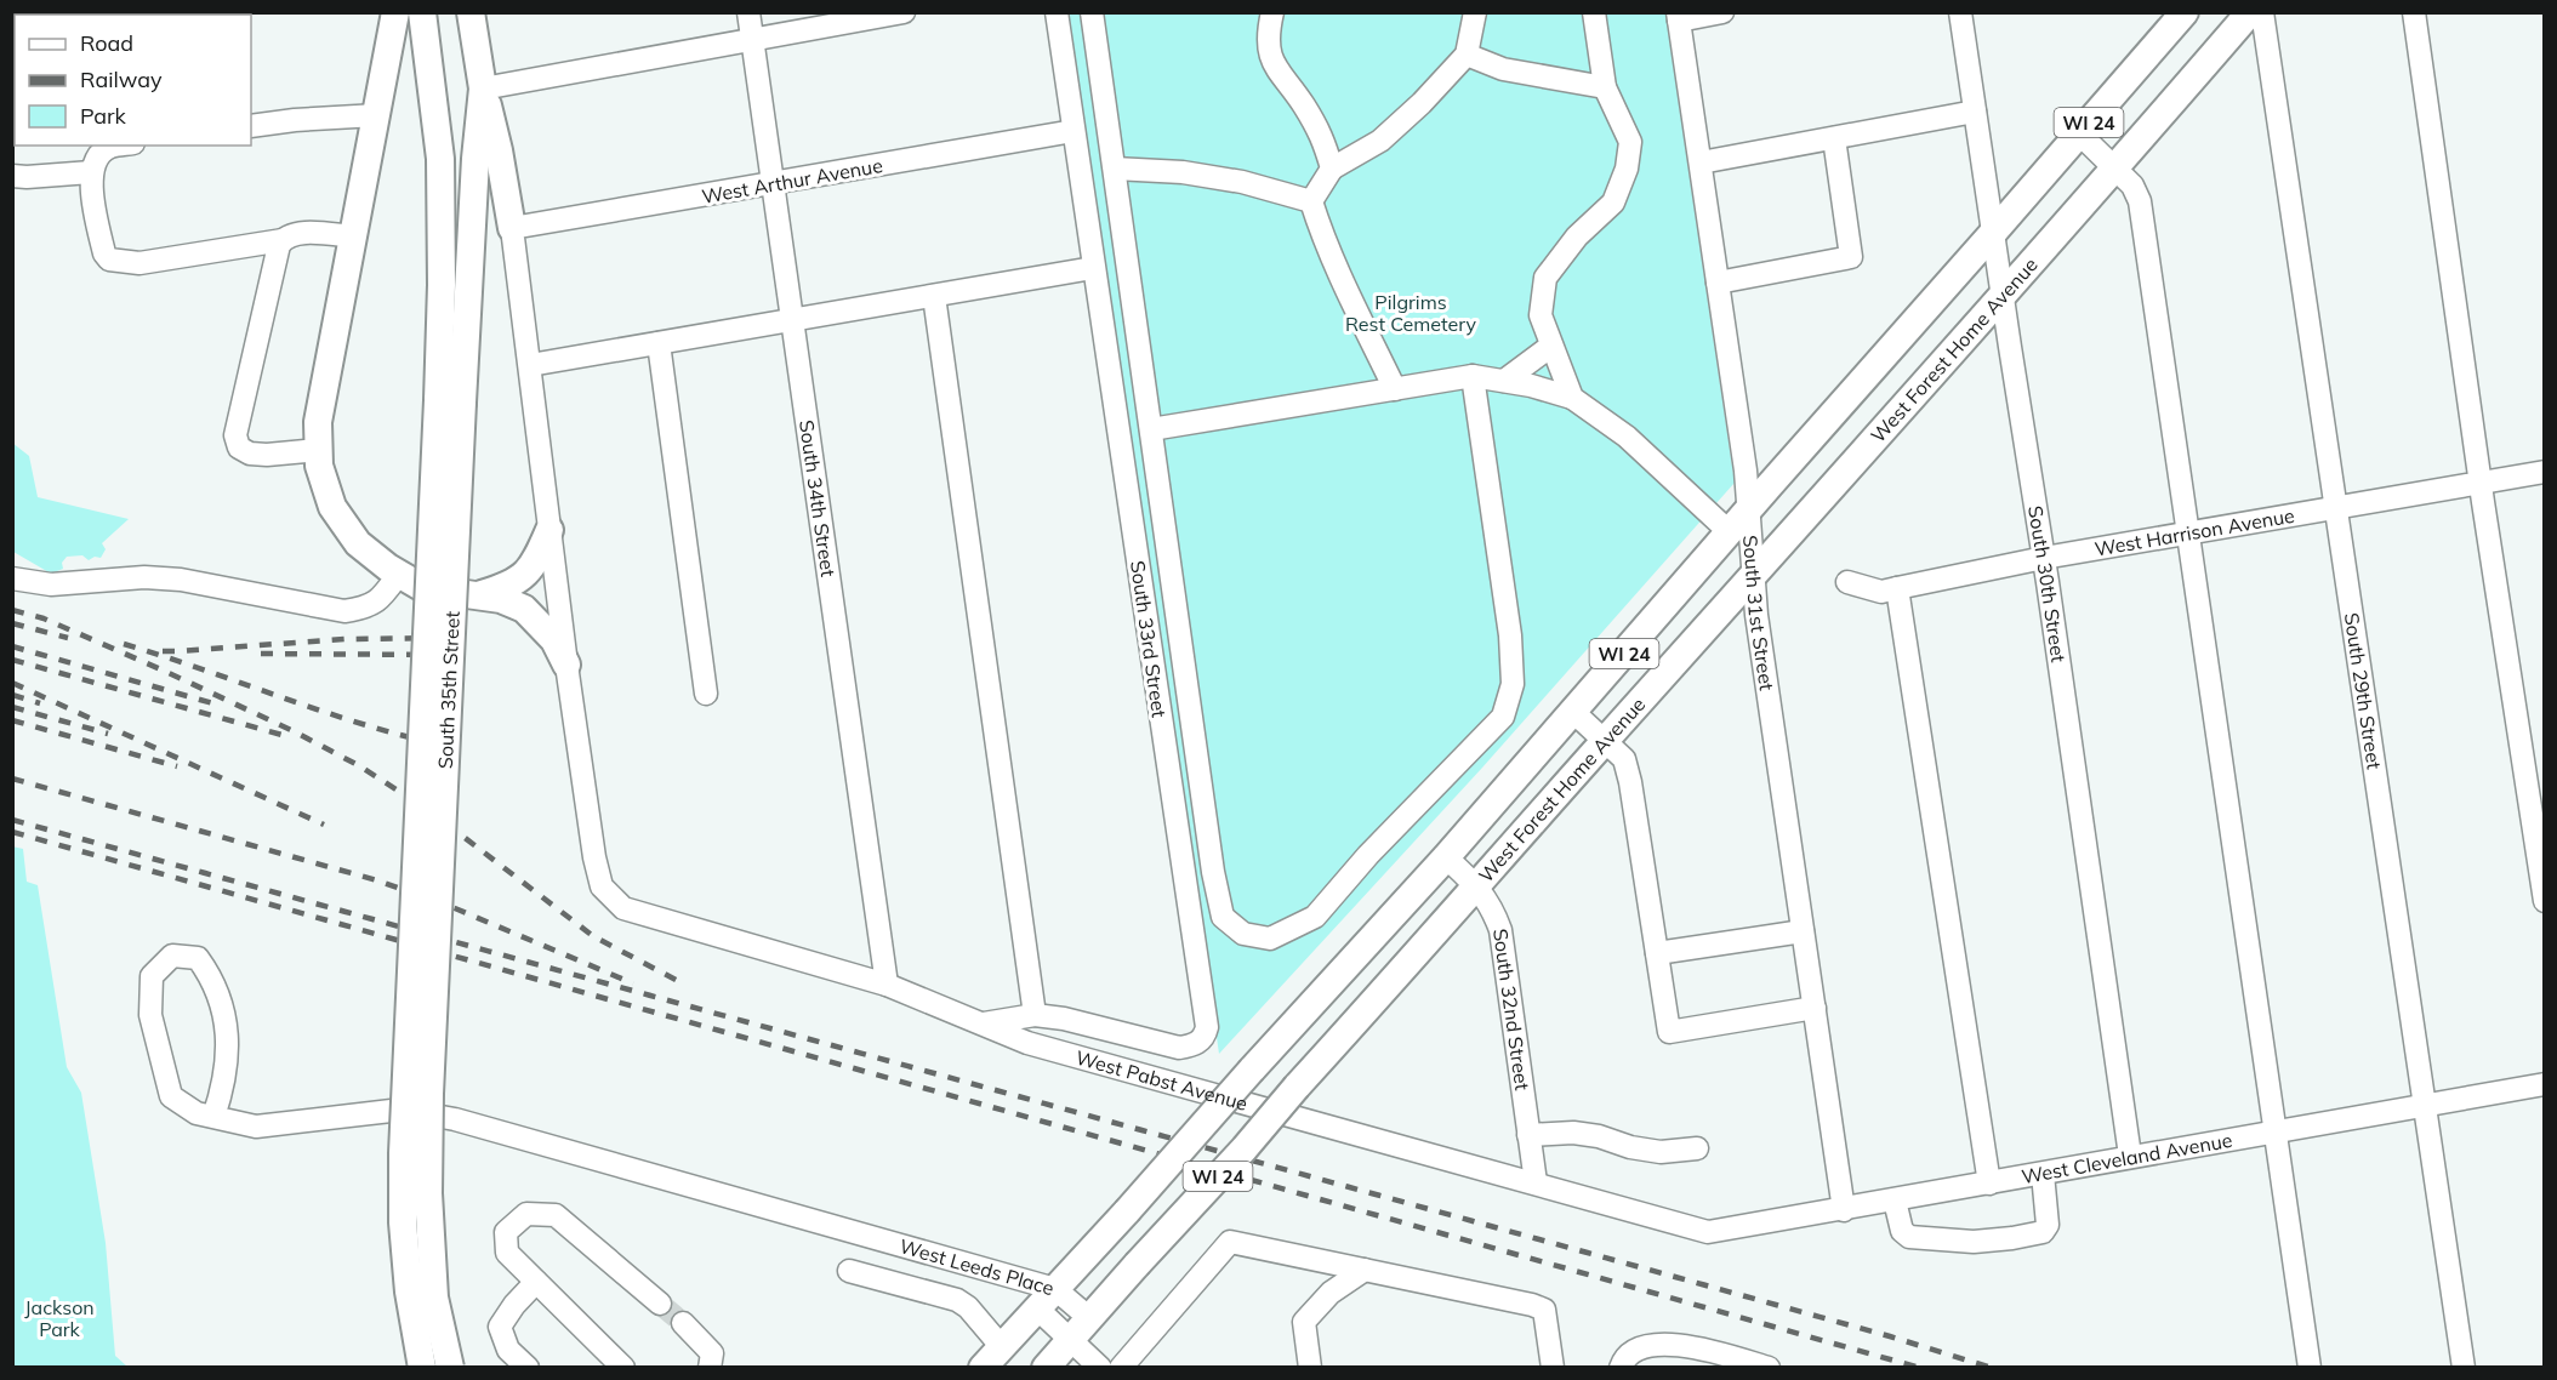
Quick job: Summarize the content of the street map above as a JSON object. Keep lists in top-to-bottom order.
{
  "streets": {
    "main road": ["WI 24", "West Forest Home Avenue", "South 35th Street"],
    "street": [
      "West Arthur Avenue",
      "South 34th Street",
      "West Harrison Avenue",
      "South 30th Street",
      "South 31st Street",
      "South 33rd Street",
      "South 29th Street",
      "South 32nd Street",
      "West Pabst Avenue",
      "West Cleveland Avenue",
      "West Leeds Place"
    ]
  },
  "crossings": [
    ["West Arthur Avenue", "South 34th Street"],
    ["West Arthur Avenue", "South 33rd Street"],
    ["West Forest Home Avenue", "South 30th Street"],
    ["West Forest Home Avenue", "South 31st Street"],
    ["West Forest Home Avenue", "South 32nd Street"],
    ["West Forest Home Avenue", "West Leeds Place"],
    ["South 34th Street", "West Pabst Avenue"],
    ["West Harrison Avenue", "South 30th Street"],
    ["West Harrison Avenue", "South 29th Street"],
    ["South 30th Street", "West Cleveland Avenue"],
    ["South 31st Street", "West Cleveland Avenue"],
    ["South 33rd Street", "West Pabst Avenue"],
    ["South 29th Street", "West Cleveland Avenue"],
    ["South 32nd Street", "West Pabst Avenue"],
    ["West Pabst Avenue", "West Cleveland Avenue"]
  ],
  "parks": ["Pilgrims Rest Cemetery", "Jackson Park"],
  "legend": ["Road", "Railway", "Park"]
}
